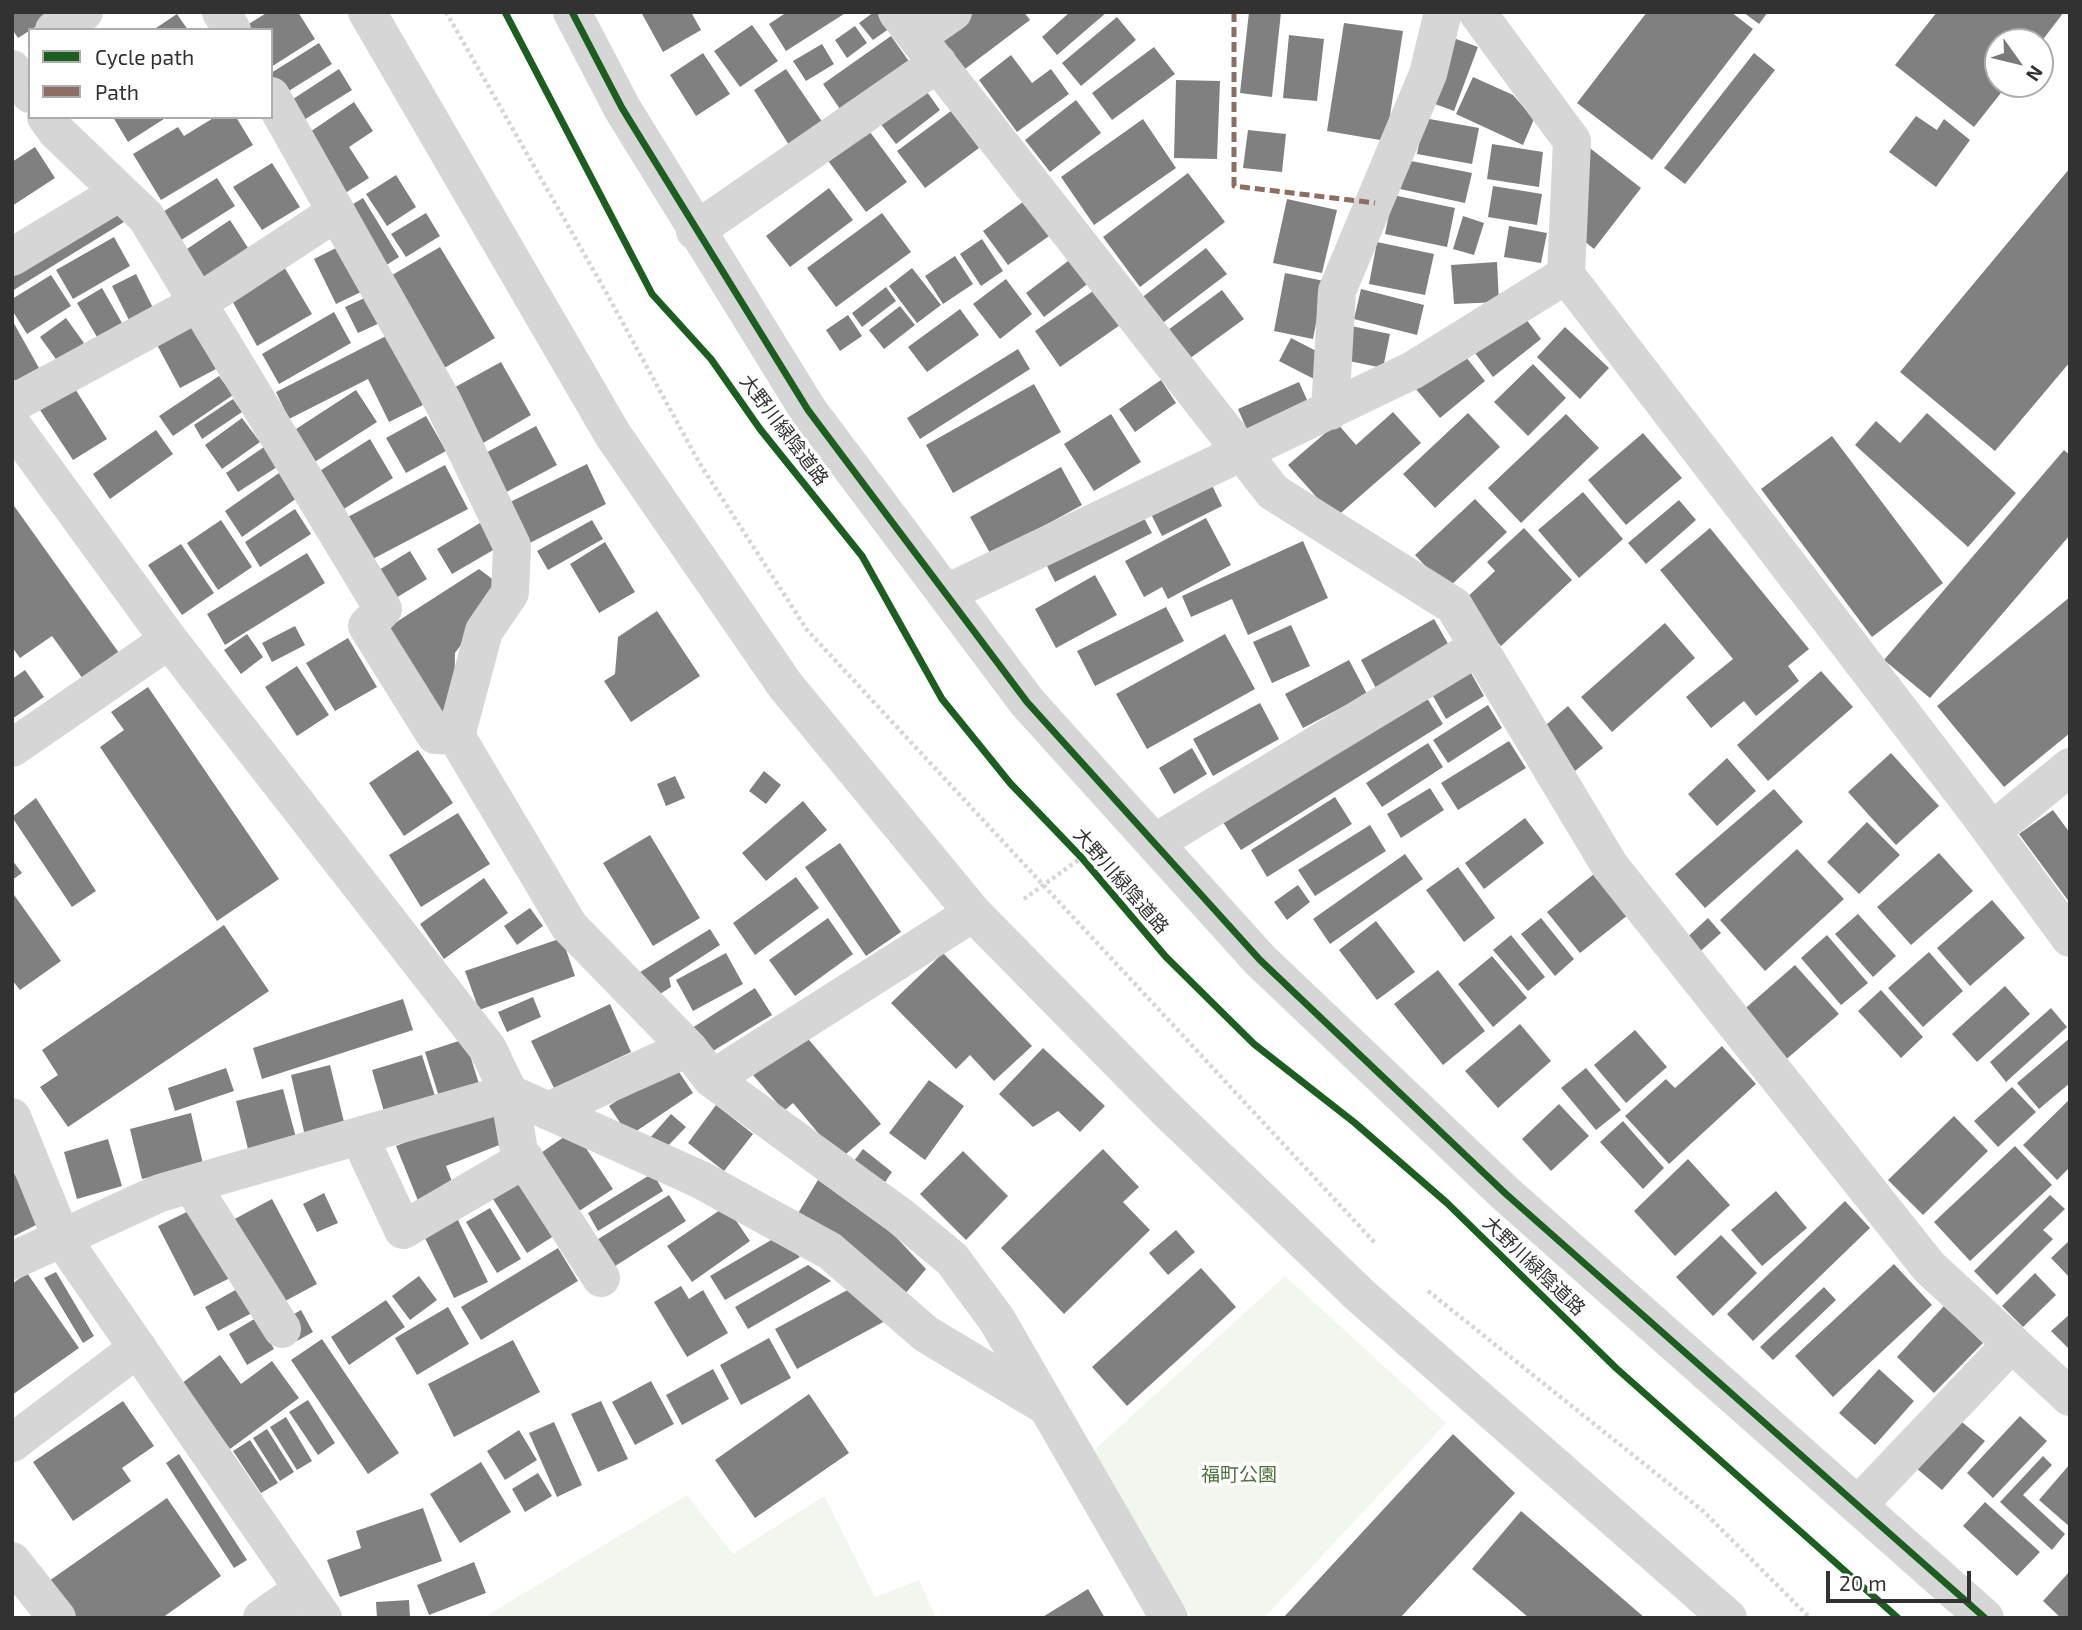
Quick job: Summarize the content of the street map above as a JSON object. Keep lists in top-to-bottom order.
{
  "streets": {
    "cycle path": ["大野川緑陰道路"]
  },
  "parks": ["福町公園"],
  "legend": ["Cycle path", "Path"],
  "scale_bar": "20 m",
  "north": "bottom right"
}
